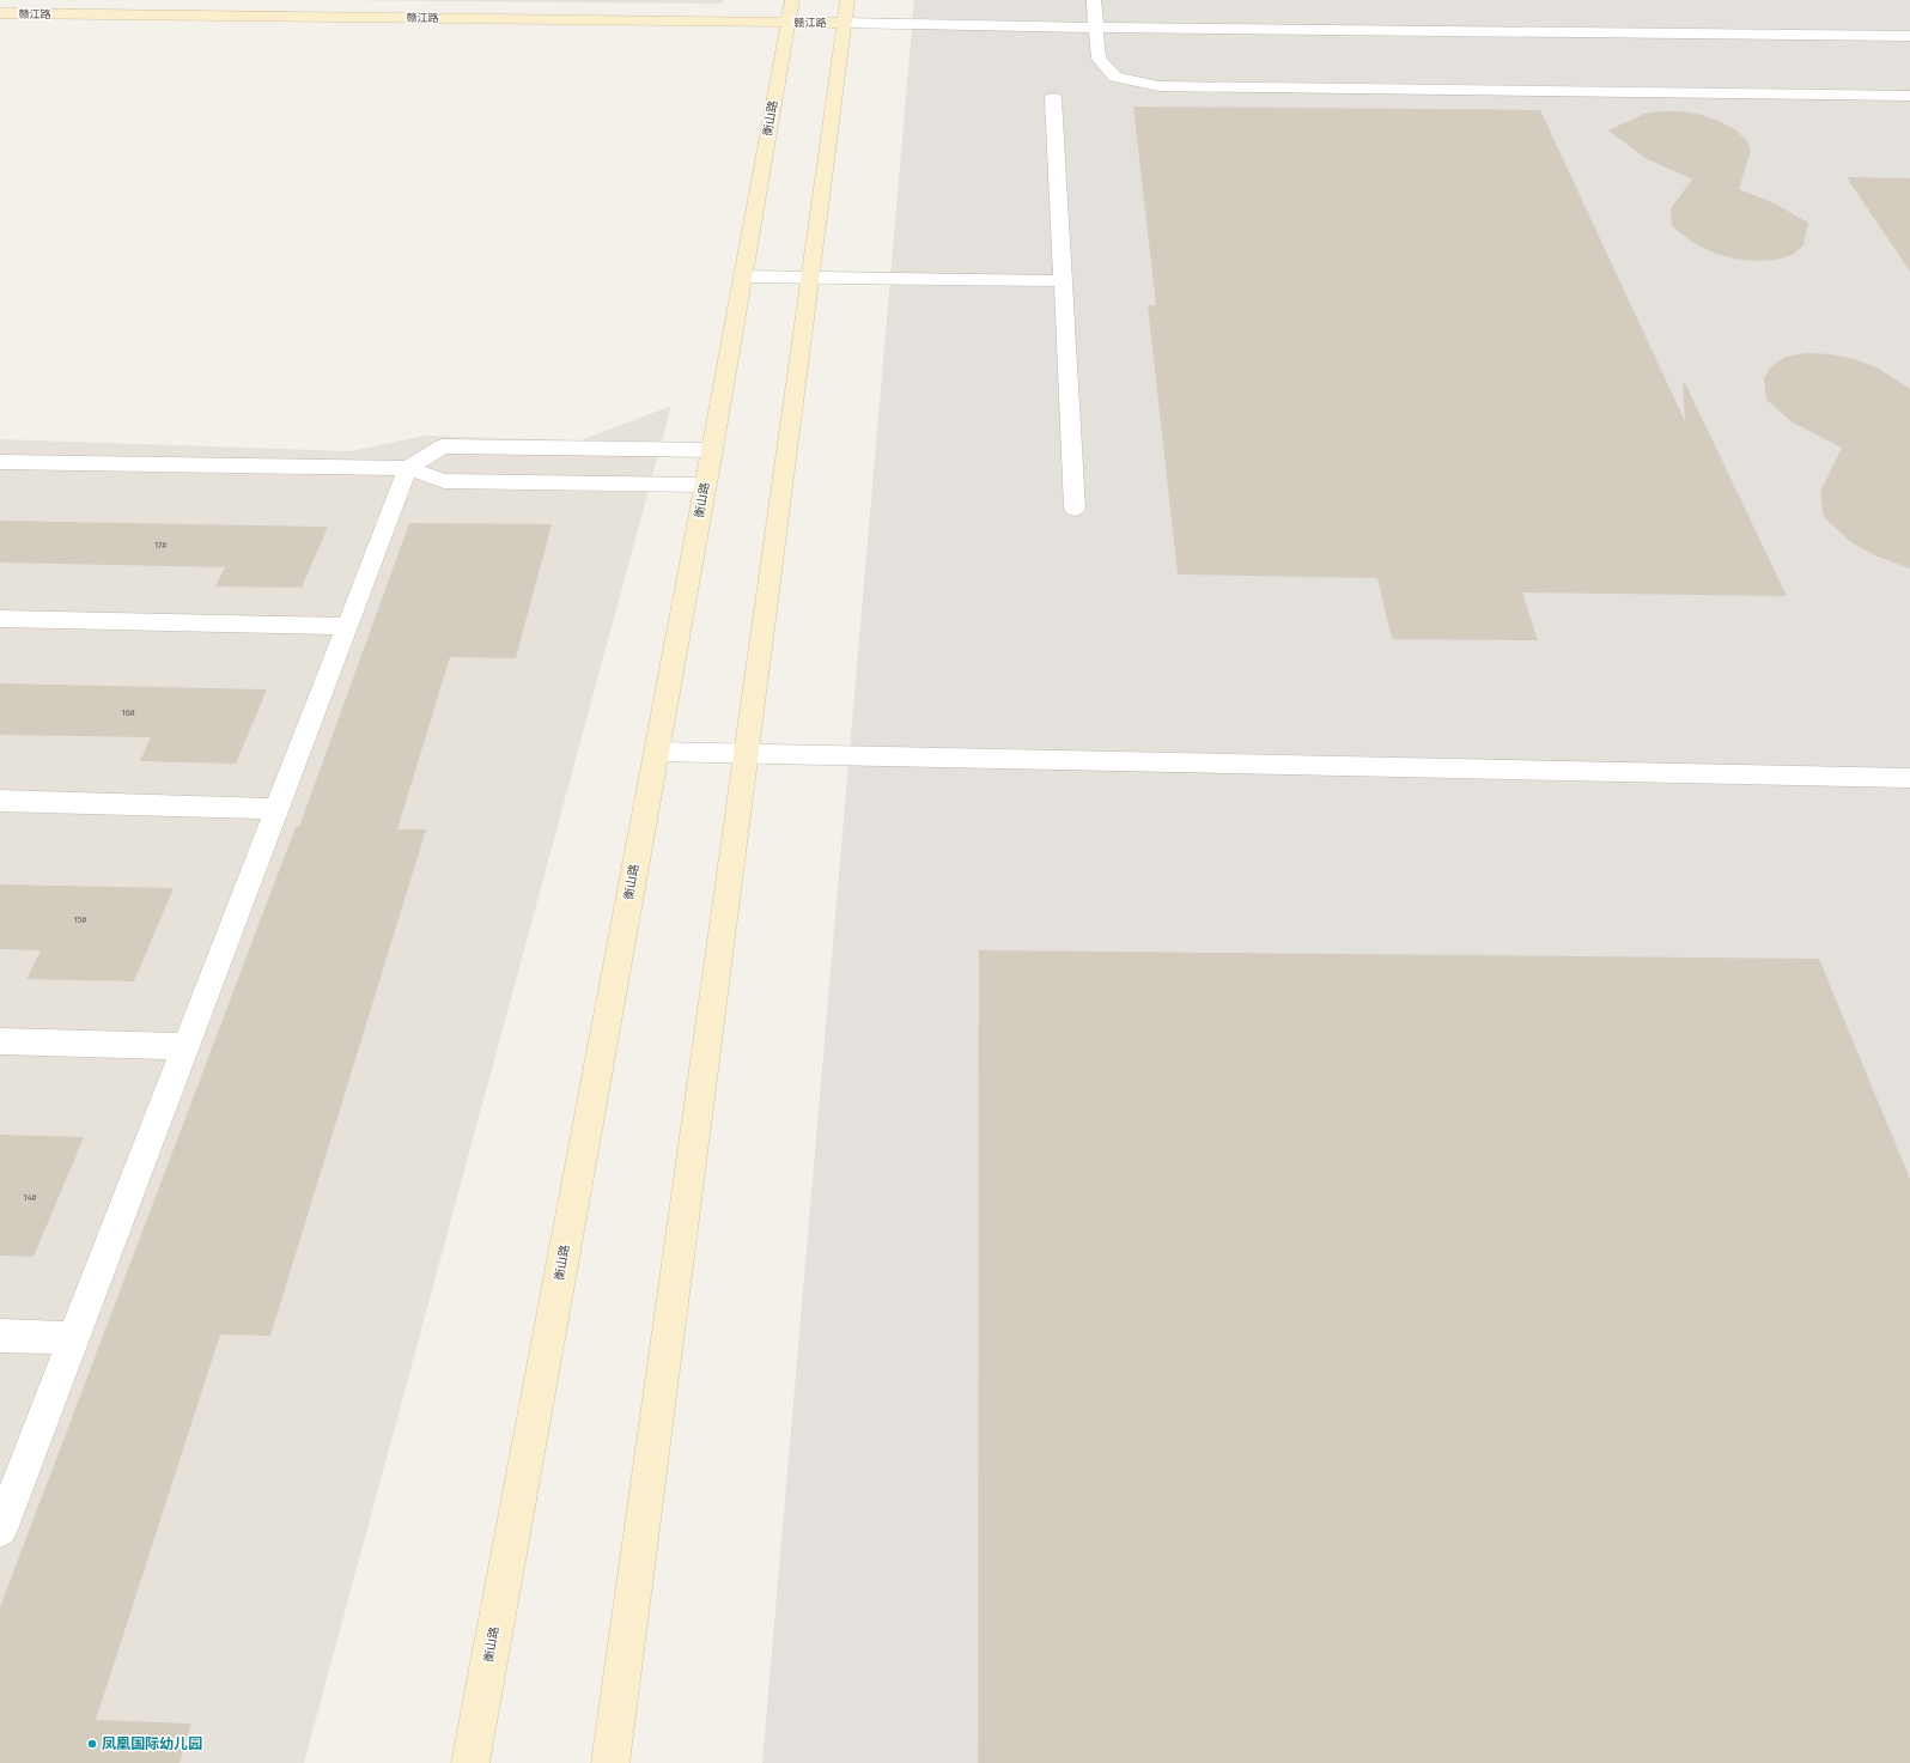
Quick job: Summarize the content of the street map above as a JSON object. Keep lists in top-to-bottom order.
{
  "streets": {
    "street": ["赣江路", "衡山路"]
  },
  "crossings": [
    ["赣江路", "衡山路"]
  ],
  "places": ["凤凰国际幼儿园"],
  "house_numbers": [
    "17#",
    "16#",
    "15#",
    "14#"
  ]
}
